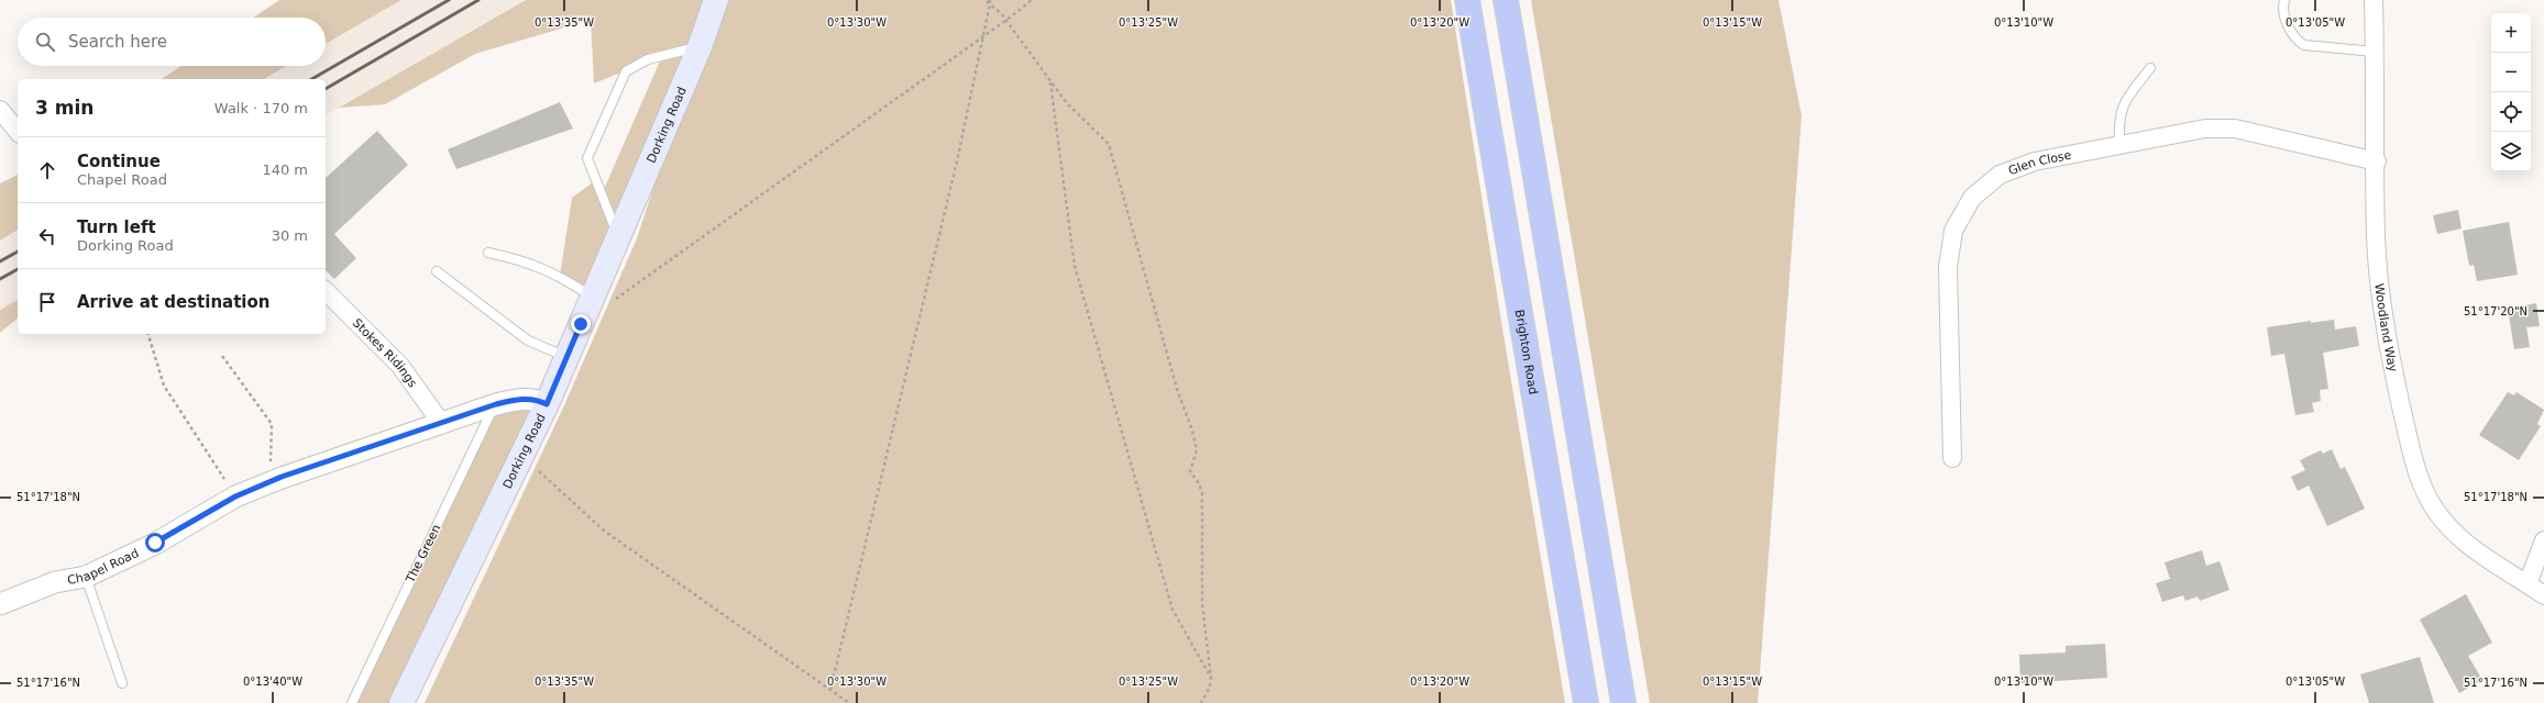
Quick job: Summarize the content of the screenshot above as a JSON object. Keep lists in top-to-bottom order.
{
  "streets": {
    "highway": ["Brighton Road"],
    "main road": ["Dorking Road"],
    "street": [
      "Glen Close",
      "Woodland Way",
      "Stokes Ridings",
      "Chapel Road"
    ],
    "lane": ["The Green"]
  },
  "crossings": [
    ["Dorking Road", "Chapel Road"],
    ["Glen Close", "Woodland Way"],
    ["Stokes Ridings", "Chapel Road"],
    ["The Green", "Chapel Road"]
  ],
  "page": {
    "map_buttons": ["+", "−"],
    "search": "Search here",
    "heading": ["3 min", "Walk · 170 m"],
    "list": [
      ["Continue", "Chapel Road", "140 m"],
      ["Turn left", "Dorking Road", "30 m"],
      "Arrive at destination"
    ]
  },
  "coordinates": [
    "0°13'35\"W",
    "0°13'30\"W",
    "0°13'25\"W",
    "0°13'20\"W",
    "0°13'15\"W",
    "0°13'10\"W",
    "0°13'05\"W",
    "51°17'20\"N",
    "51°17'18\"N",
    "0°13'40\"W",
    "51°17'16\"N"
  ]
}
